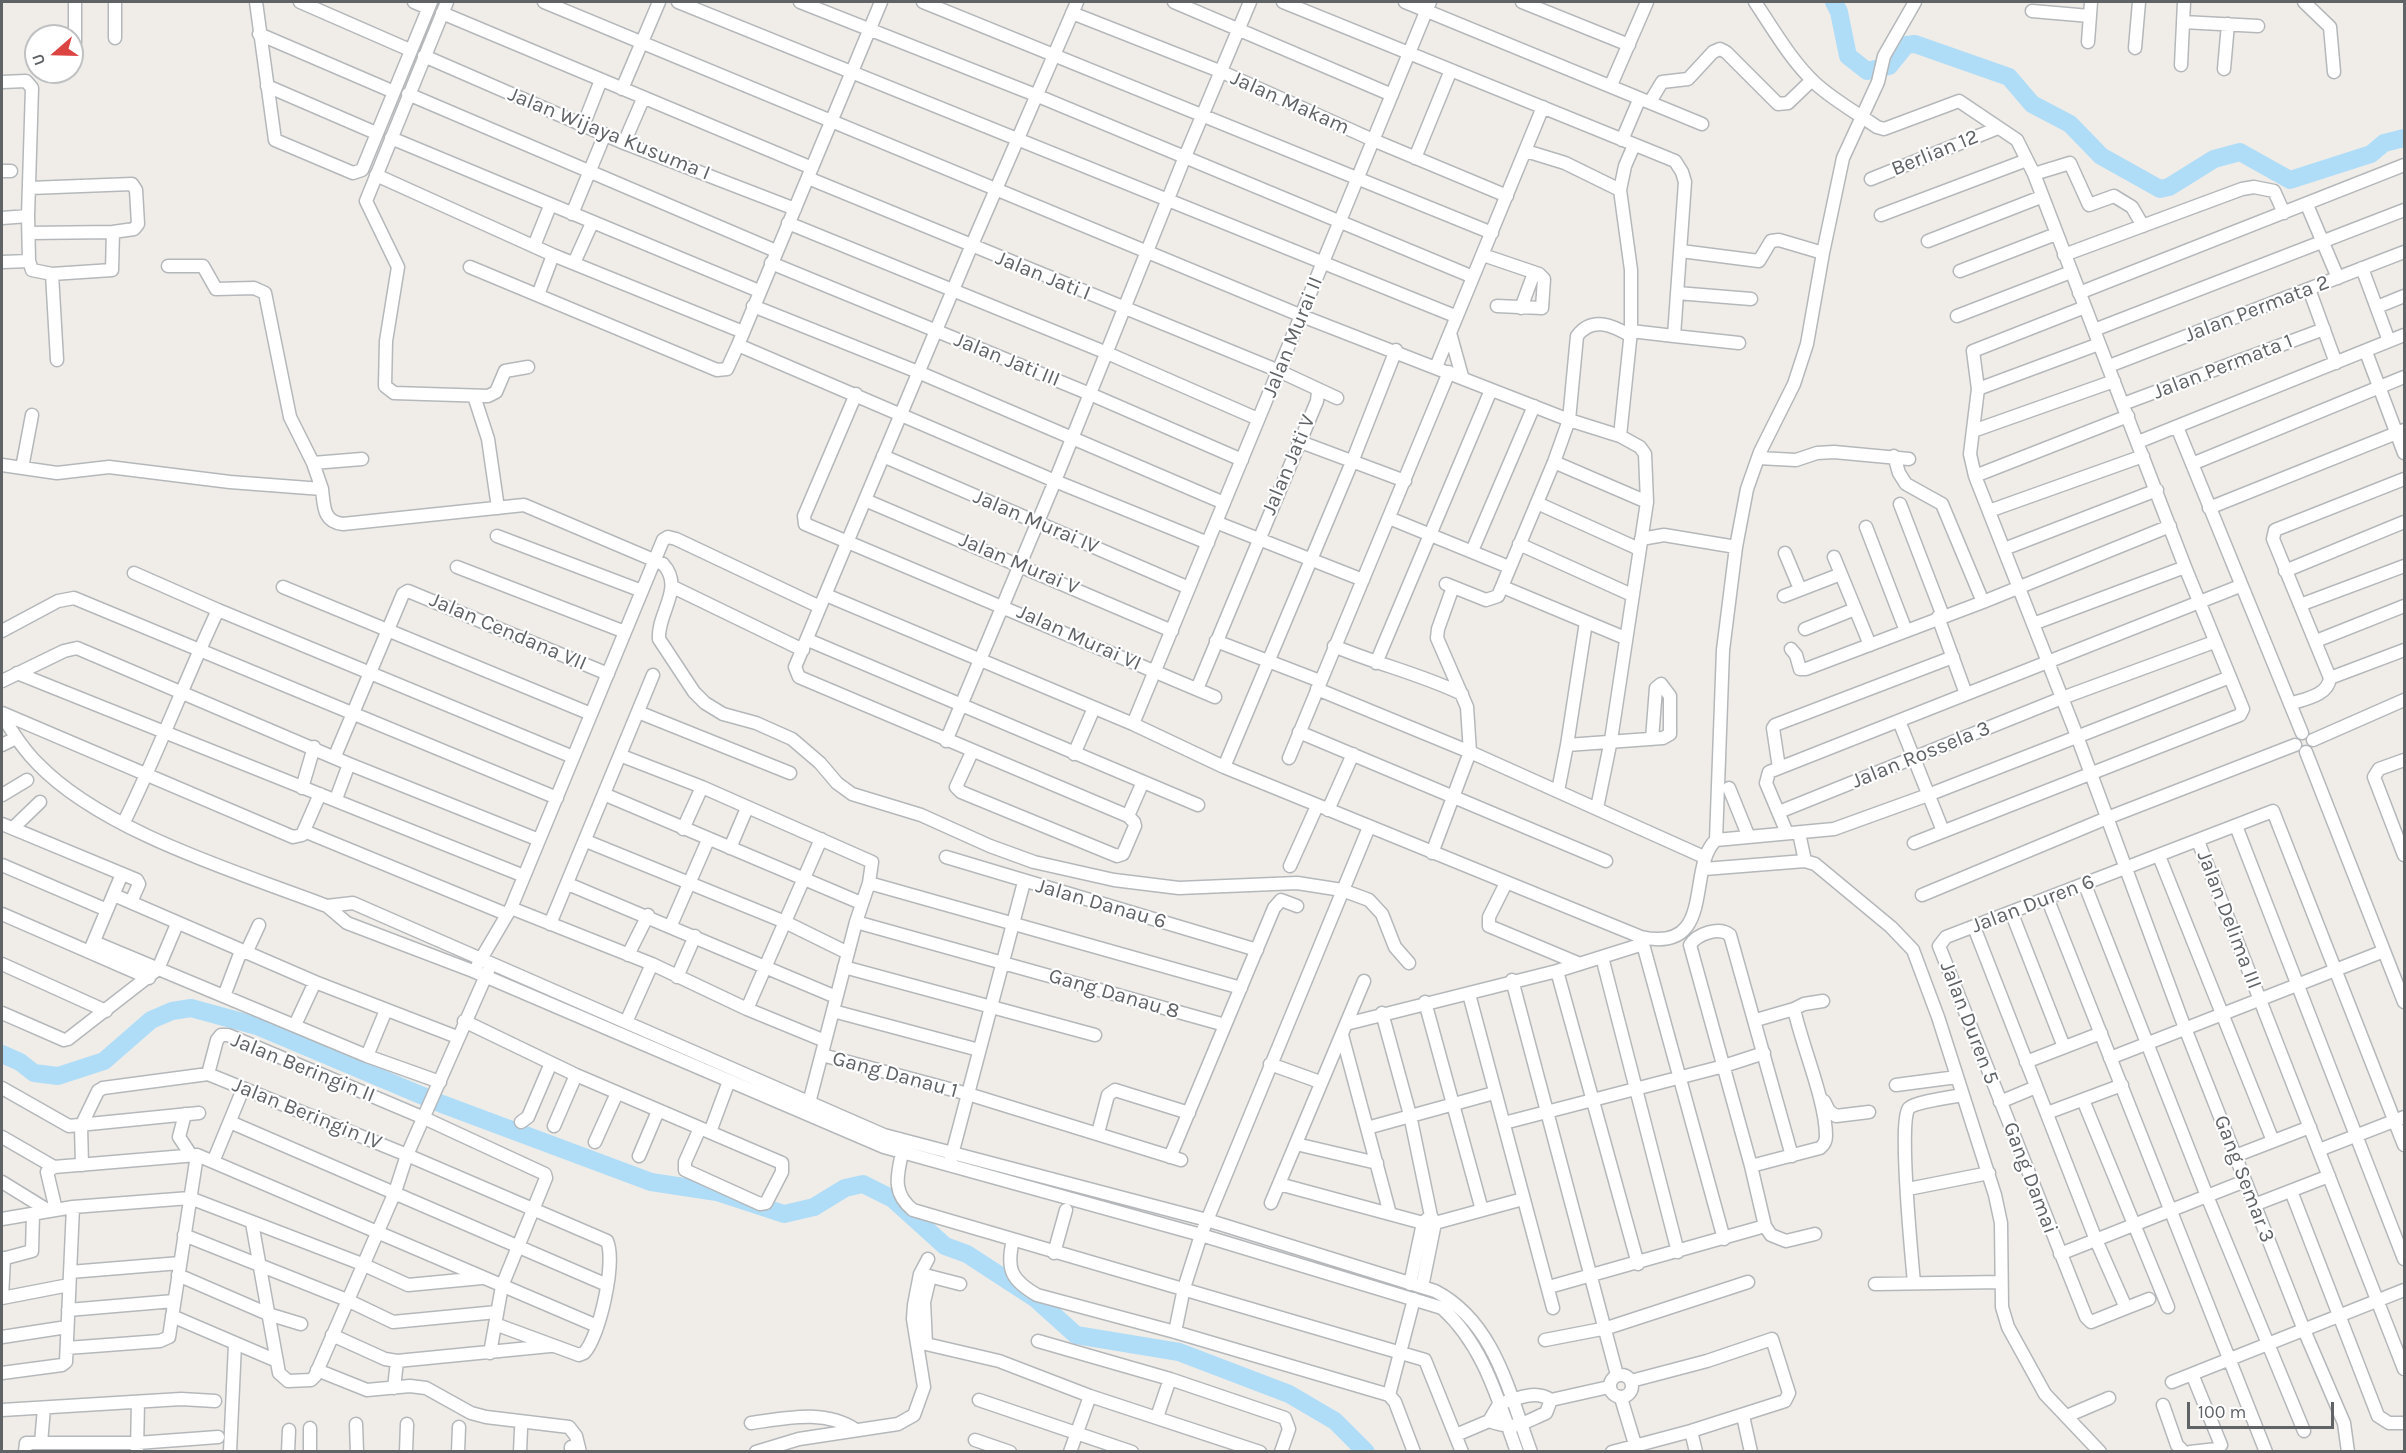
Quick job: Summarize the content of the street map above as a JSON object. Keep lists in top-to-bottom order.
{
  "streets": {
    "street": [
      "Jalan Makam",
      "Jalan Wijaya Kusuma I",
      "Berlian 12",
      "Jalan Jati I",
      "Jalan Permata 2",
      "Jalan Murai II",
      "Jalan Jati III",
      "Jalan Permata 1",
      "Jalan Jati V",
      "Jalan Murai IV",
      "Jalan Murai V",
      "Jalan Cendana VII",
      "Jalan Murai VI",
      "Jalan Rossela 3",
      "Jalan Danau 6",
      "Jalan Duren 6",
      "Jalan Delima III",
      "Gang Danau 8",
      "Jalan Duren 5",
      "Jalan Beringin II",
      "Gang Danau 1",
      "Jalan Beringin IV",
      "Gang Damai",
      "Gang Semar 3"
    ]
  },
  "crossings": [
    ["Jalan Makam", "Jalan Murai II"],
    ["Jalan Jati I", "Jalan Murai II"],
    ["Jalan Jati I", "Jalan Jati V"],
    ["Jalan Murai II", "Jalan Jati III"],
    ["Jalan Murai II", "Jalan Murai IV"],
    ["Jalan Murai II", "Jalan Murai V"],
    ["Jalan Murai II", "Jalan Murai VI"],
    ["Jalan Permata 1", "Gang Semar 3"],
    ["Jalan Jati V", "Jalan Murai VI"],
    ["Jalan Rossela 3", "Gang Semar 3"],
    ["Jalan Duren 6", "Jalan Delima III"],
    ["Jalan Duren 6", "Jalan Duren 5"],
    ["Jalan Duren 6", "Gang Semar 3"],
    ["Jalan Duren 5", "Gang Damai"],
    ["Jalan Beringin II", "Jalan Beringin IV"]
  ],
  "scale_bar": "100 m",
  "north": "left"
}
